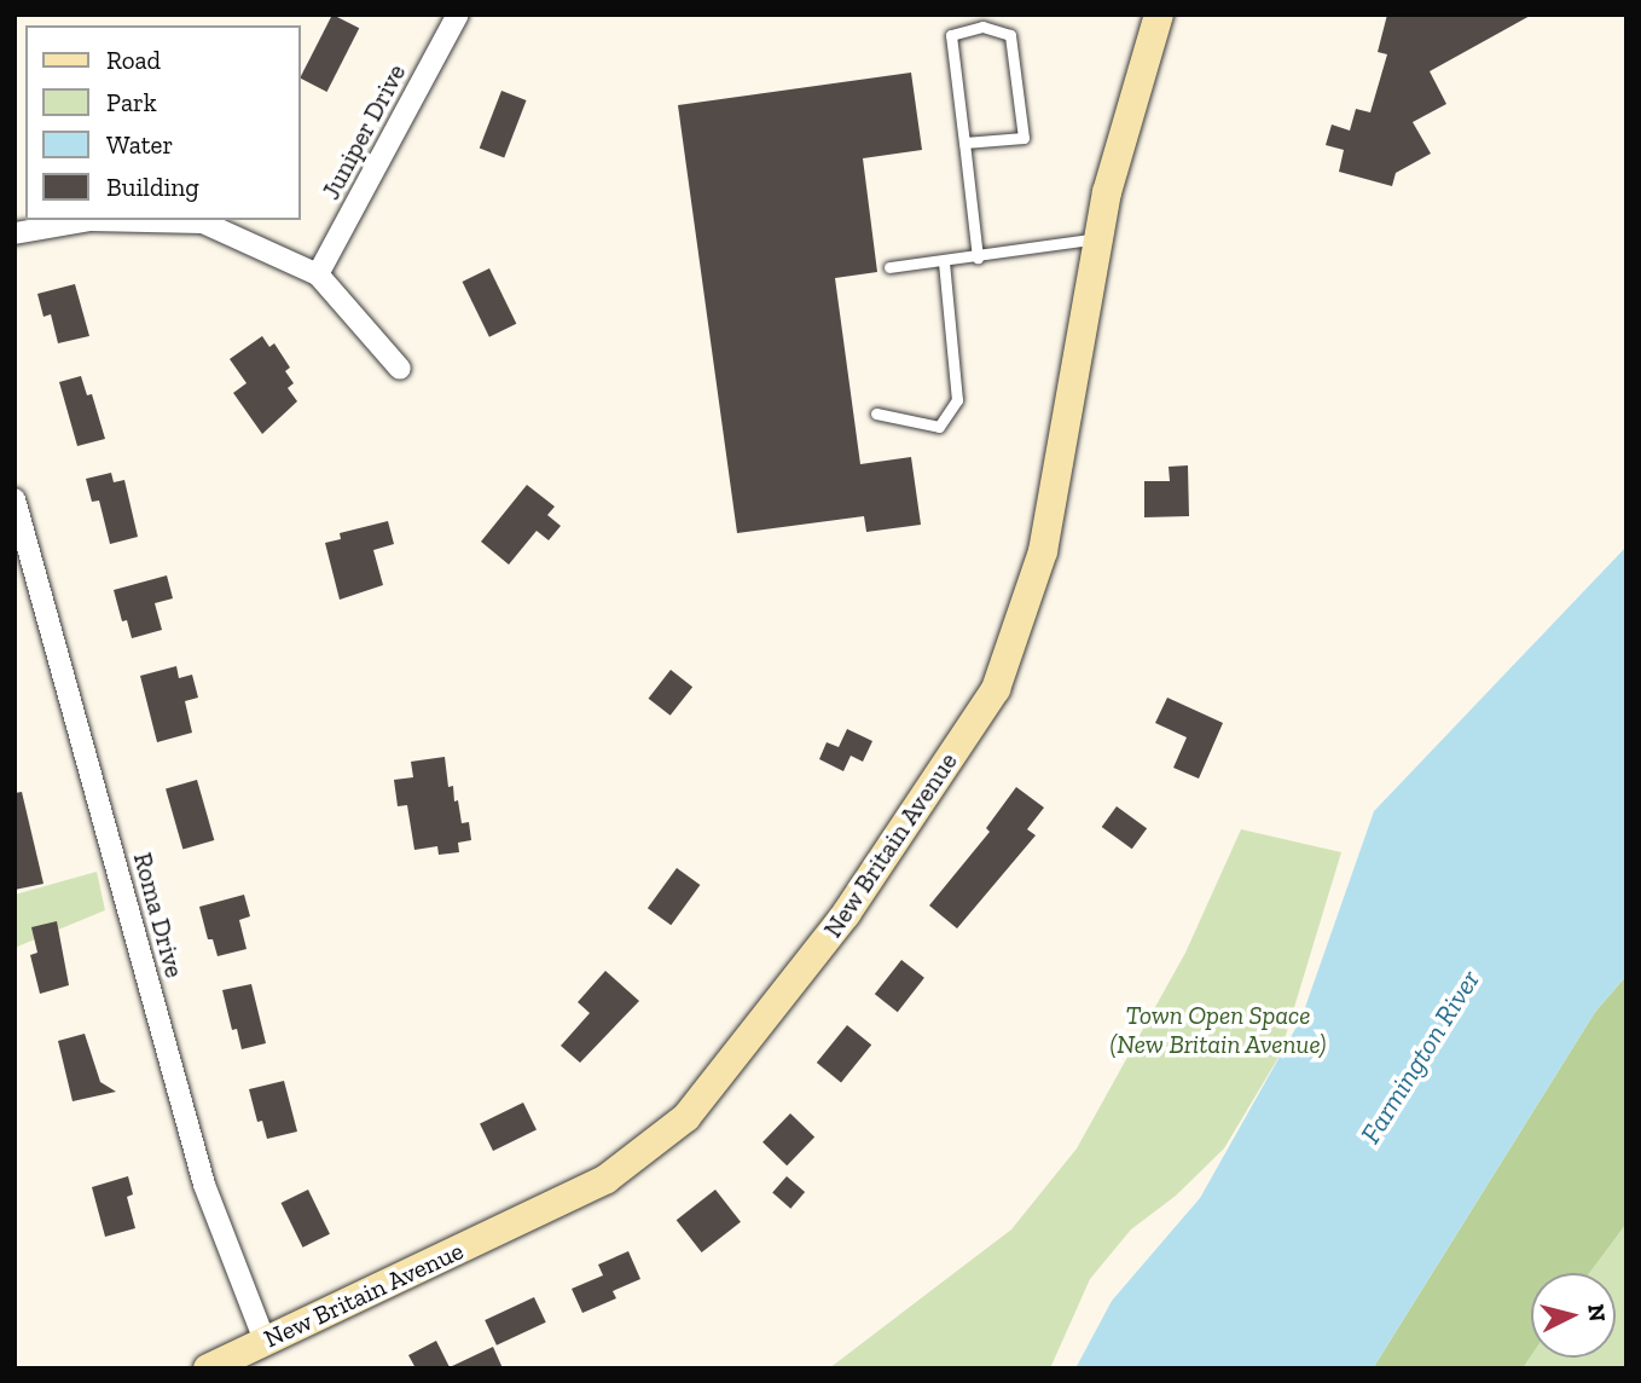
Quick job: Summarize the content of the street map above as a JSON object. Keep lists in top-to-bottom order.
{
  "streets": {
    "street": ["Juniper Drive", "New Britain Avenue", "Roma Drive"]
  },
  "crossings": [
    ["New Britain Avenue", "Roma Drive"]
  ],
  "water": ["Farmington River"],
  "parks": ["Town Open Space (New Britain Avenue)"],
  "legend": [
    "Road",
    "Park",
    "Water",
    "Building"
  ],
  "north": "right"
}
